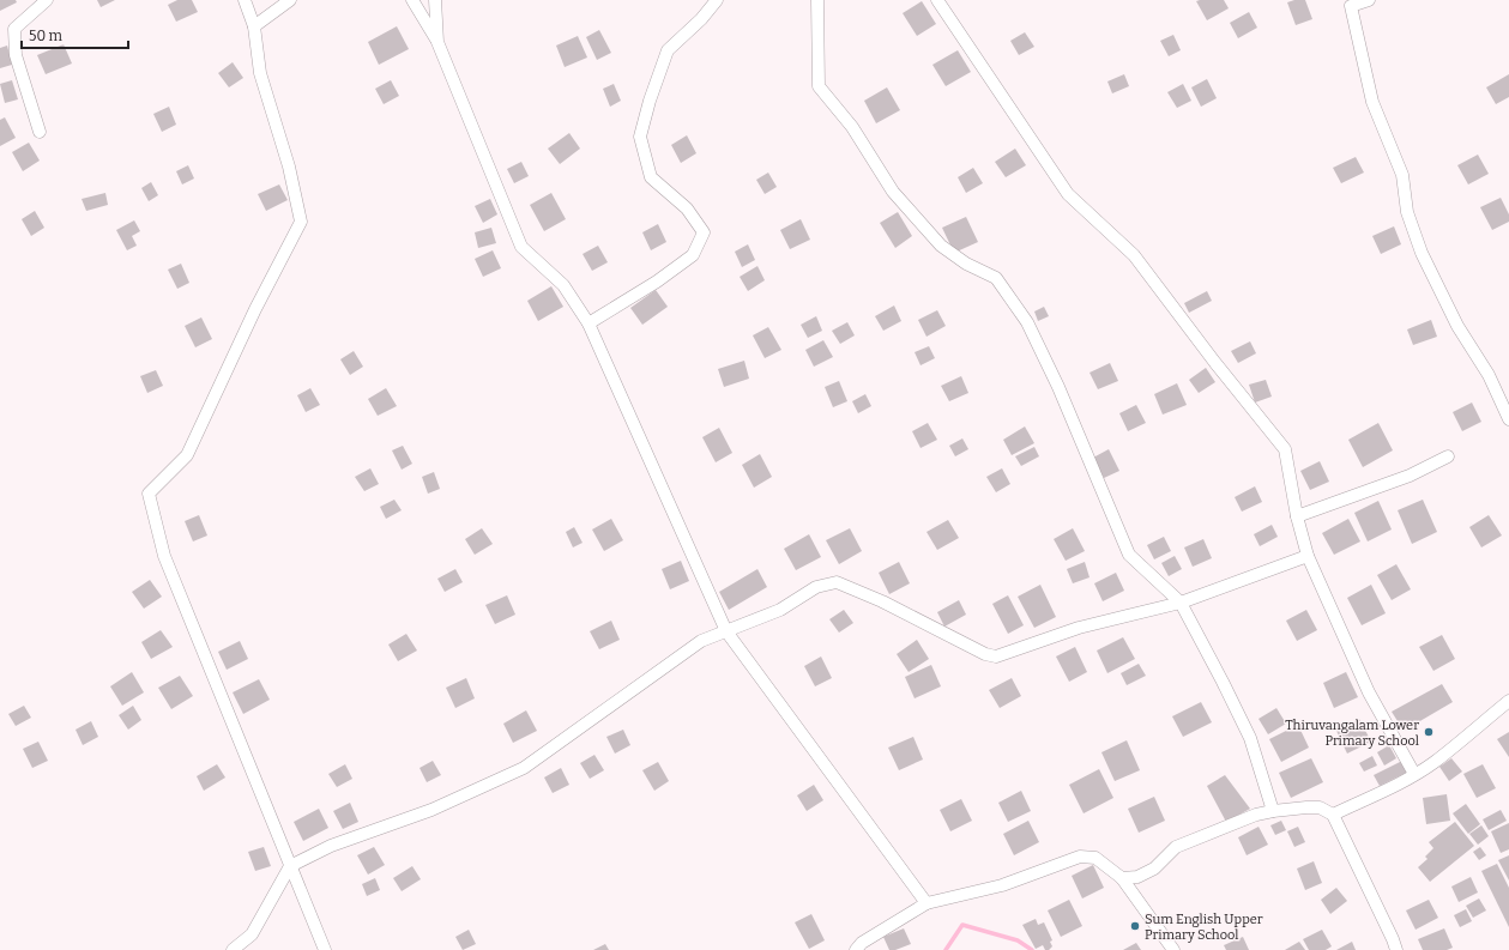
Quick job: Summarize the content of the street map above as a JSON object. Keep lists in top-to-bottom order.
{
  "places": ["Thiruvangalam Lower Primary School", "Sum English Upper Primary School"],
  "scale_bar": "50 m"
}
